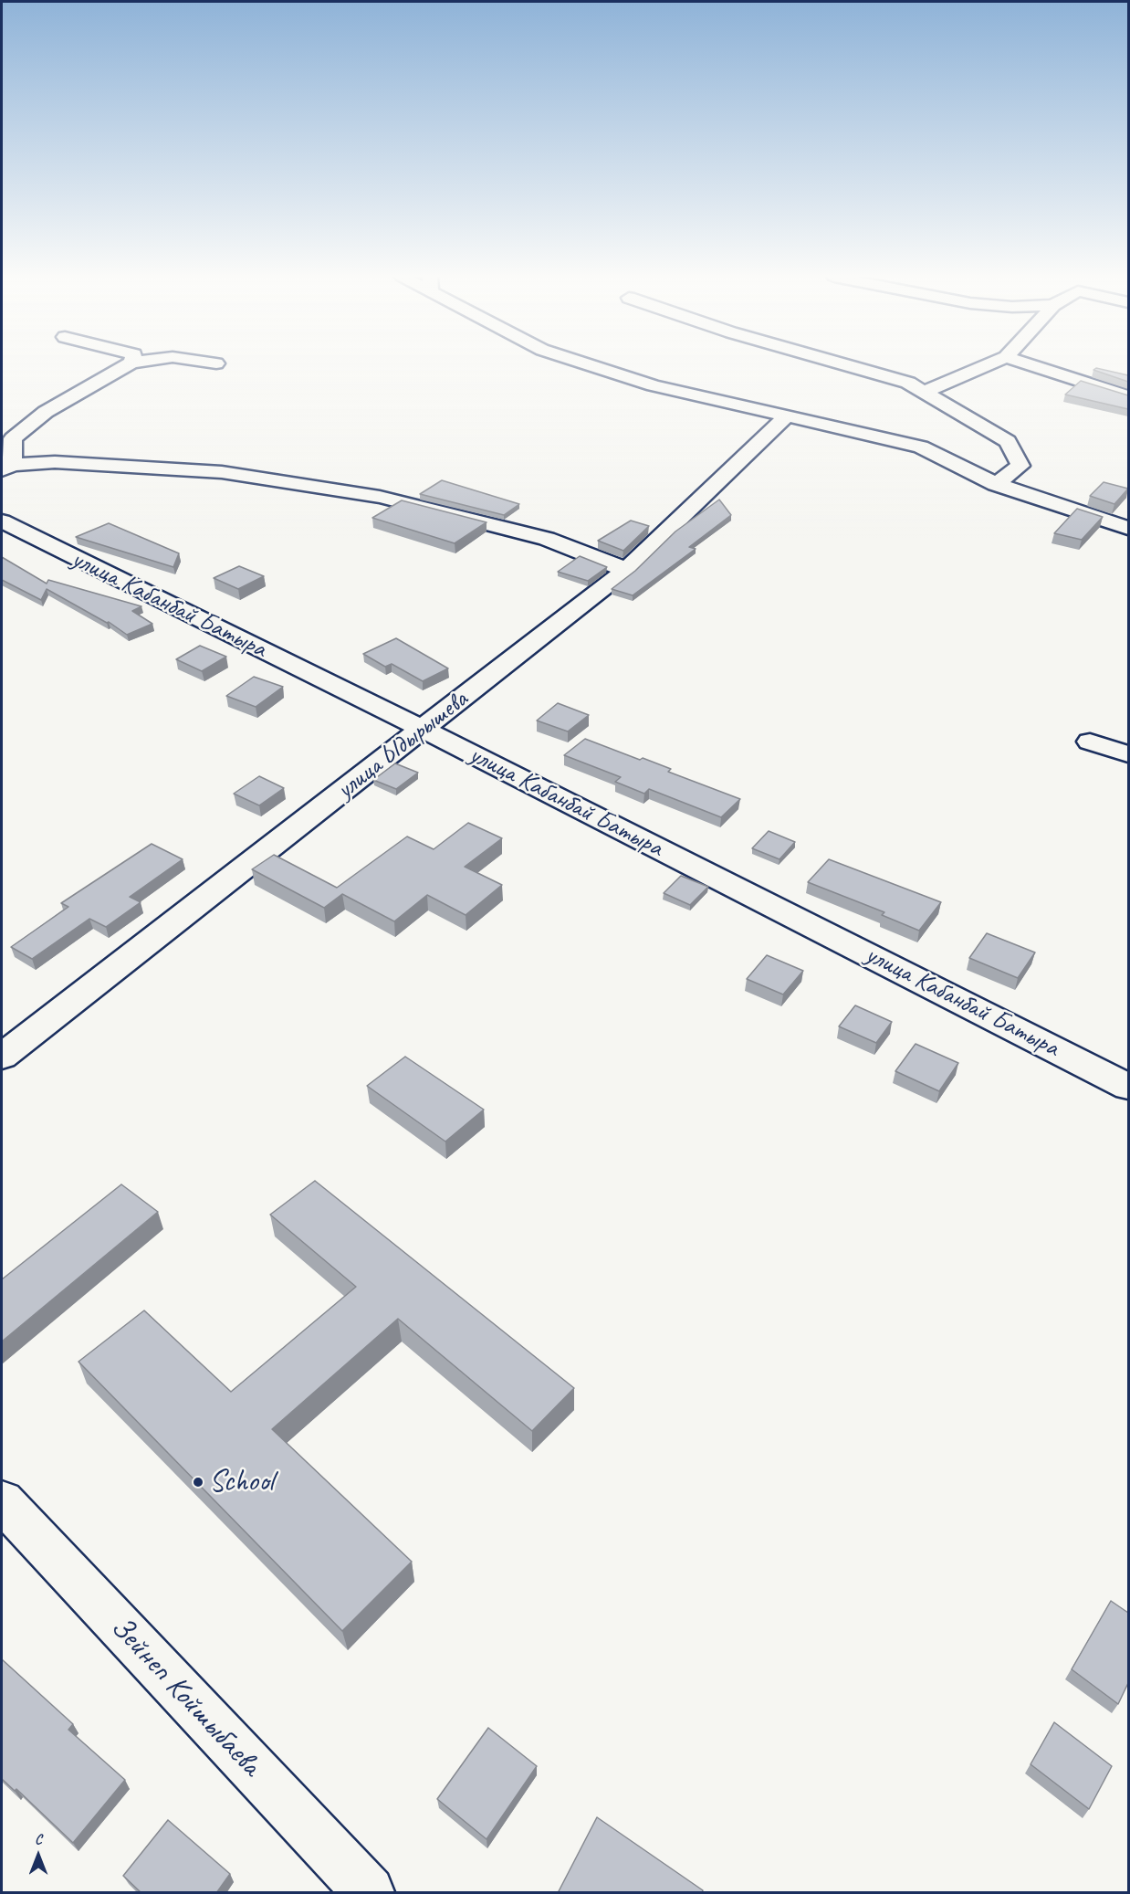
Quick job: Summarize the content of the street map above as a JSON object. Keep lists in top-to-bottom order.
{
  "streets": {
    "street": ["улица Кабанбай Батыра", "улица Ыдырышева", "Зейнеп Койшыбаева"]
  },
  "crossings": [
    ["улица Кабанбай Батыра", "улица Ыдырышева"]
  ],
  "places": ["School"],
  "north": "top"
}
